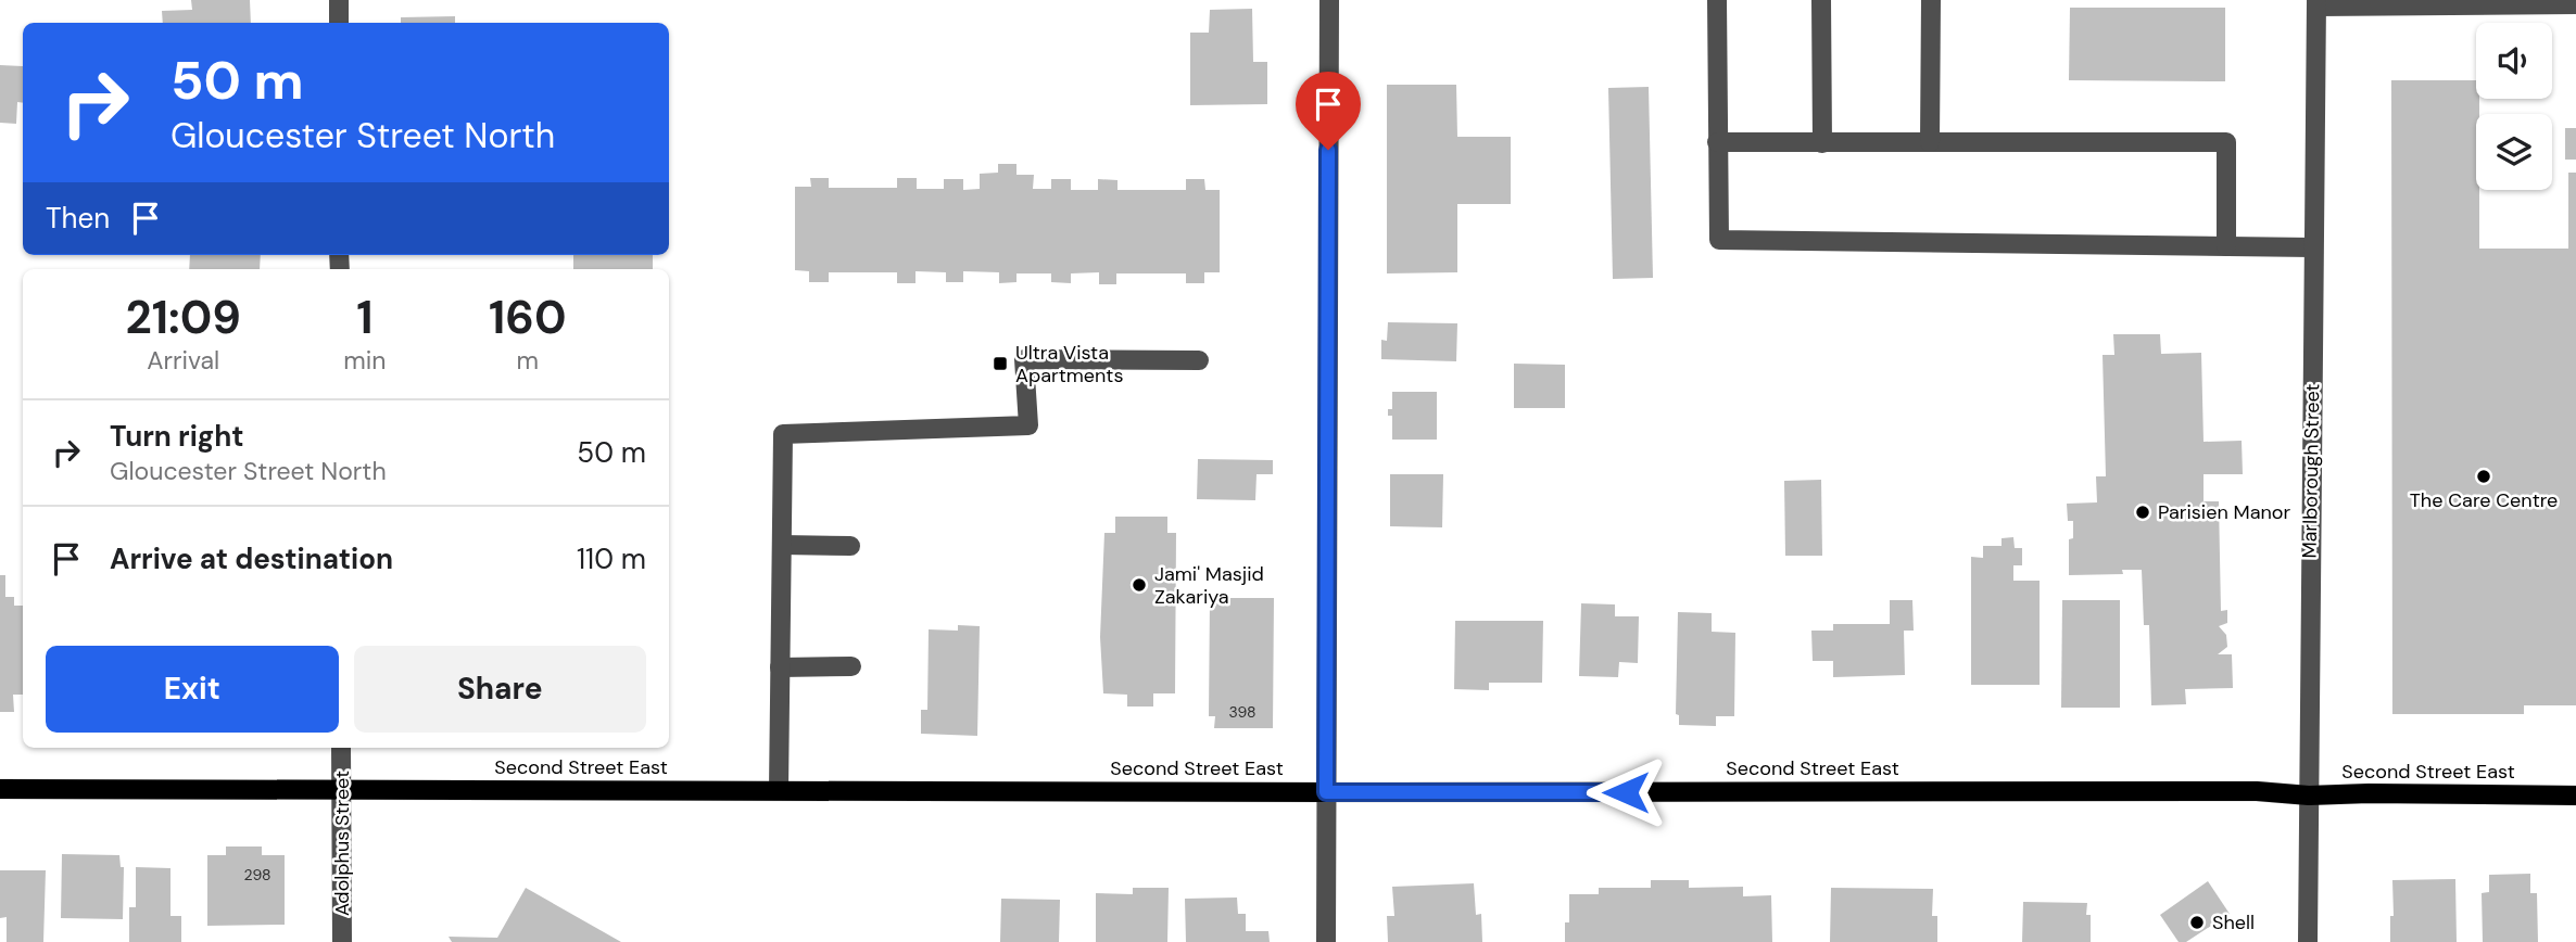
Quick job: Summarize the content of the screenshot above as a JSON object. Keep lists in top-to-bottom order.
{
  "streets": {
    "main road": ["Second Street East"],
    "street": ["Marlborough Street", "Adolphus Street"]
  },
  "crossings": [
    ["Marlborough Street", "Second Street East"],
    ["Second Street East", "Adolphus Street"]
  ],
  "places": {
    "transit": ["Ultra Vista Apartments"],
    "other": [
      "The Care Centre",
      "Parisien Manor",
      "Jami' Masjid Zakariya",
      "Shell"
    ]
  },
  "house_numbers": ["398", "298"],
  "page": {
    "turn": ["50 m", "Gloucester Street North"],
    "then": "Then",
    "eta": [
      "21:09",
      "Arrival",
      "1",
      "min",
      "160",
      "m"
    ],
    "list": [
      {
        "name": "Turn right",
        "note": "Gloucester Street North",
        "value": "50 m"
      },
      {
        "name": "Arrive at destination",
        "value": "110 m"
      }
    ],
    "buttons": ["Exit", "Share"]
  }
}
